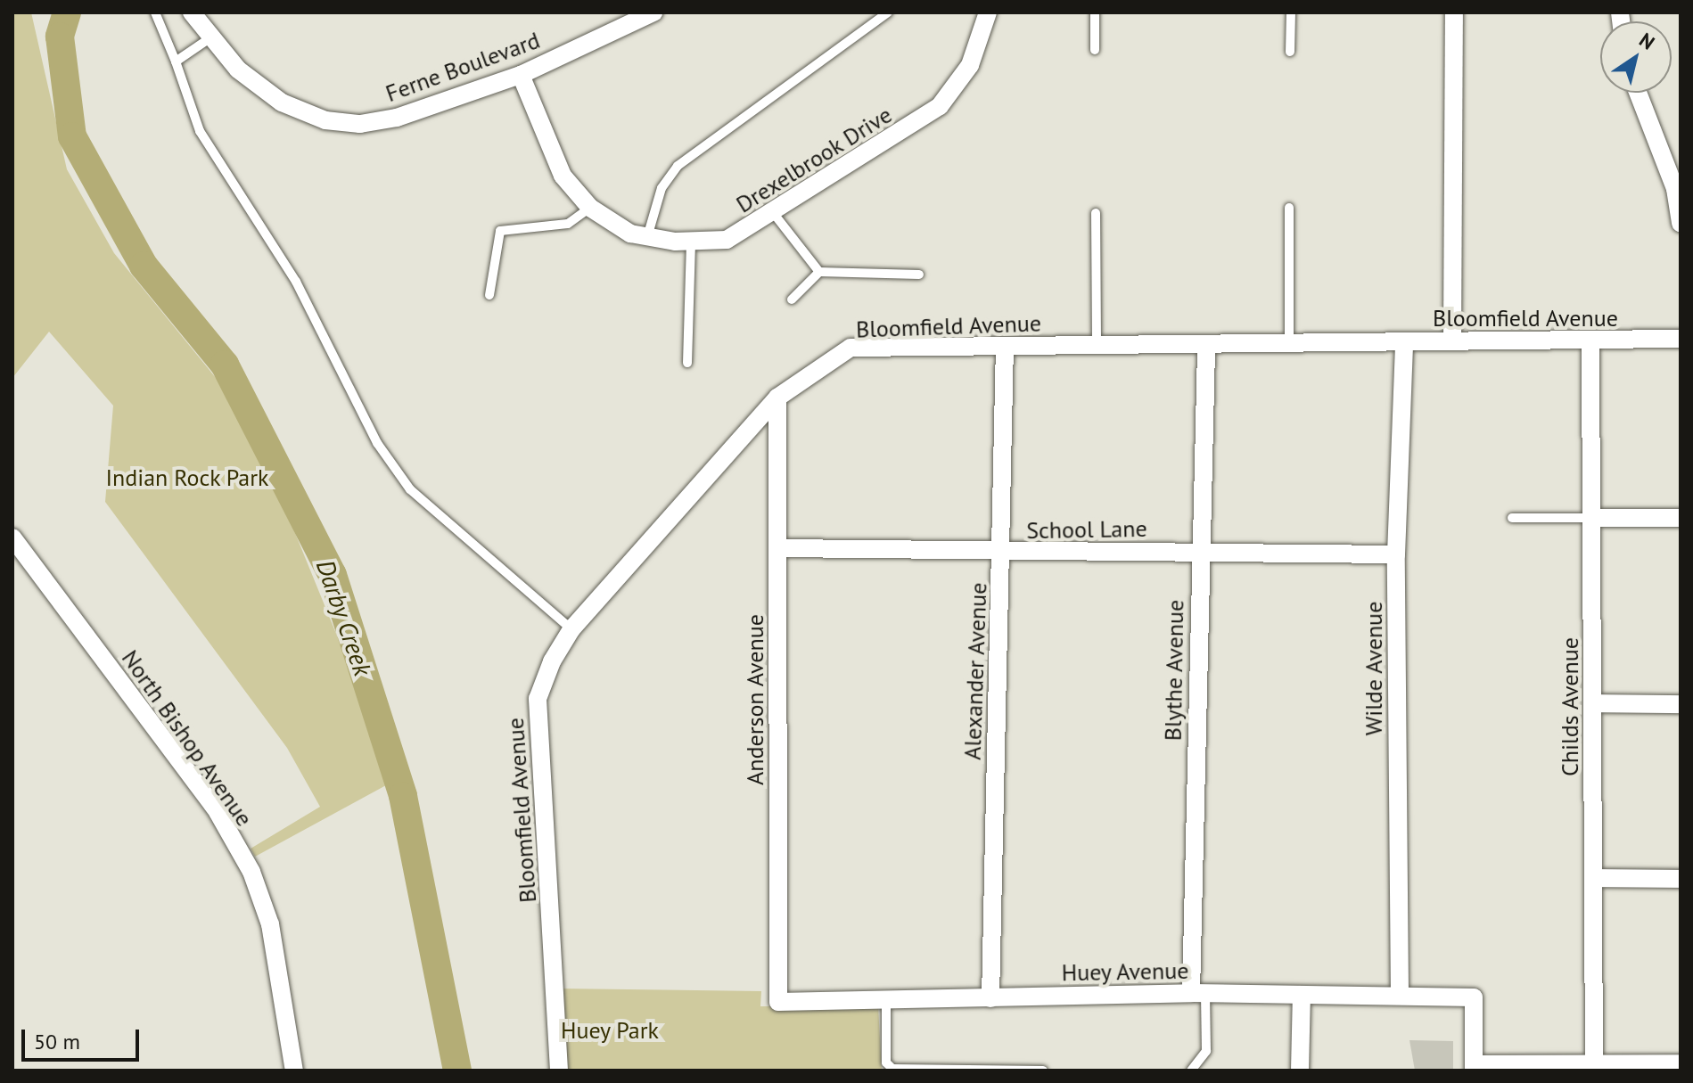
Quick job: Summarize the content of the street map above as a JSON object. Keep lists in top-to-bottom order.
{
  "streets": {
    "street": [
      "Ferne Boulevard",
      "Drexelbrook Drive",
      "Bloomfield Avenue",
      "School Lane",
      "Wilde Avenue",
      "Blythe Avenue",
      "Alexander Avenue",
      "Anderson Avenue",
      "Childs Avenue",
      "North Bishop Avenue",
      "Huey Avenue"
    ]
  },
  "crossings": [
    ["Ferne Boulevard", "Drexelbrook Drive"],
    ["Bloomfield Avenue", "Wilde Avenue"],
    ["Bloomfield Avenue", "Blythe Avenue"],
    ["Bloomfield Avenue", "Alexander Avenue"],
    ["Bloomfield Avenue", "Anderson Avenue"],
    ["Bloomfield Avenue", "Childs Avenue"],
    ["School Lane", "Wilde Avenue"],
    ["School Lane", "Blythe Avenue"],
    ["School Lane", "Alexander Avenue"],
    ["School Lane", "Anderson Avenue"],
    ["Wilde Avenue", "Huey Avenue"],
    ["Blythe Avenue", "Huey Avenue"],
    ["Alexander Avenue", "Huey Avenue"],
    ["Anderson Avenue", "Huey Avenue"]
  ],
  "water": ["Darby Creek"],
  "parks": ["Indian Rock Park", "Huey Park"],
  "scale_bar": "50 m",
  "north": "top right"
}
